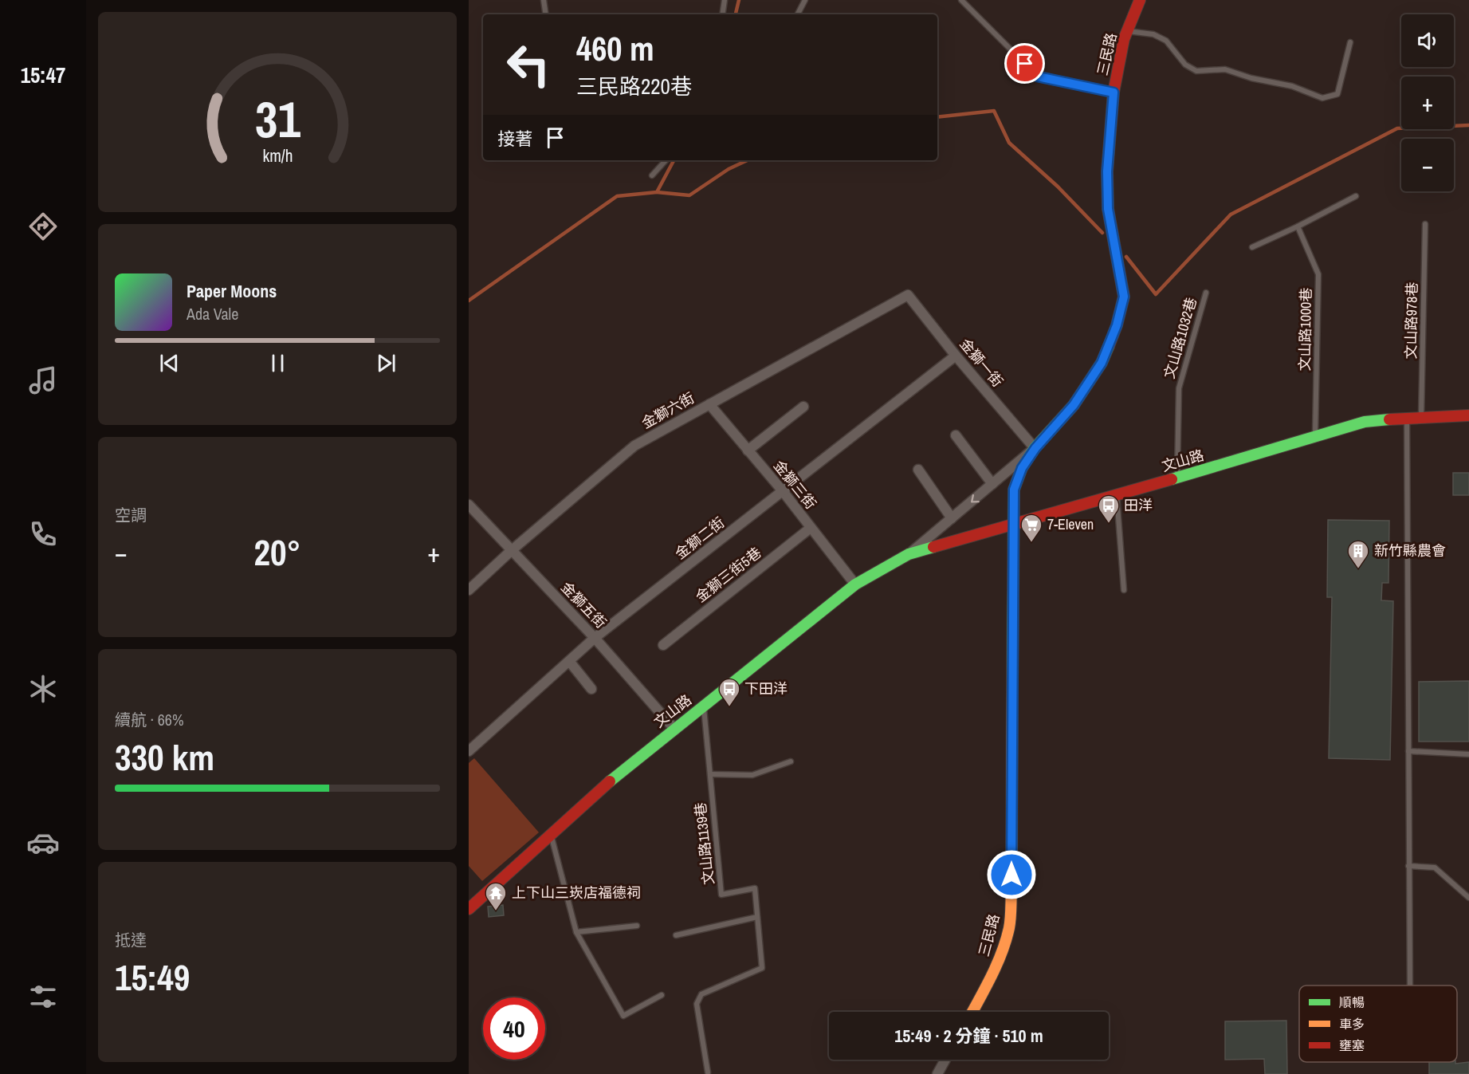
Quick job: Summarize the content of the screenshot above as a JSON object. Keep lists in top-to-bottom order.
{
  "streets": {
    "main road": ["三民路", "文山路"],
    "street": [
      "金獅一街",
      "金獅六街",
      "金獅三街",
      "金獅二街",
      "金獅三街5巷",
      "金獅五街"
    ],
    "lane": [
      "文山路978巷",
      "文山路1000巷",
      "文山路1032巷",
      "文山路1139巷"
    ]
  },
  "crossings": [
    ["三民路", "金獅一街"],
    ["三民路", "文山路"],
    ["文山路978巷", "文山路"],
    ["文山路1000巷", "文山路"],
    ["文山路1032巷", "文山路"],
    ["金獅一街", "金獅六街"],
    ["金獅一街", "文山路"],
    ["金獅一街", "金獅二街"],
    ["金獅六街", "金獅三街"],
    ["金獅六街", "金獅五街"],
    ["文山路", "金獅三街"],
    ["文山路", "金獅五街"],
    ["文山路", "文山路1139巷"],
    ["金獅三街", "金獅二街"],
    ["金獅三街", "金獅三街5巷"],
    ["金獅二街", "金獅五街"]
  ],
  "places": {
    "bus stop": ["田洋", "下田洋"],
    "supermarket": ["7-Eleven"],
    "building": ["新竹縣農會"],
    "temple": ["上下山三崁店福德祠"]
  },
  "legend": ["順暢", "車多", "壅塞"],
  "page": {
    "tabs": "15:47",
    "map_buttons": ["+", "−"],
    "turn": ["460 m", "三民路220巷"],
    "then": "接著",
    "song": ["Paper Moons", "Ada Vale"],
    "tile": [
      "空調",
      ["續航 · 66%", "330 km"],
      ["抵達", "15:49"]
    ],
    "heat": ["−", "20°", "+"],
    "limit": "40",
    "trip": "15:49 · 2 分鐘 · 510 m",
    "gauge": ["31", "km/h"]
  }
}
